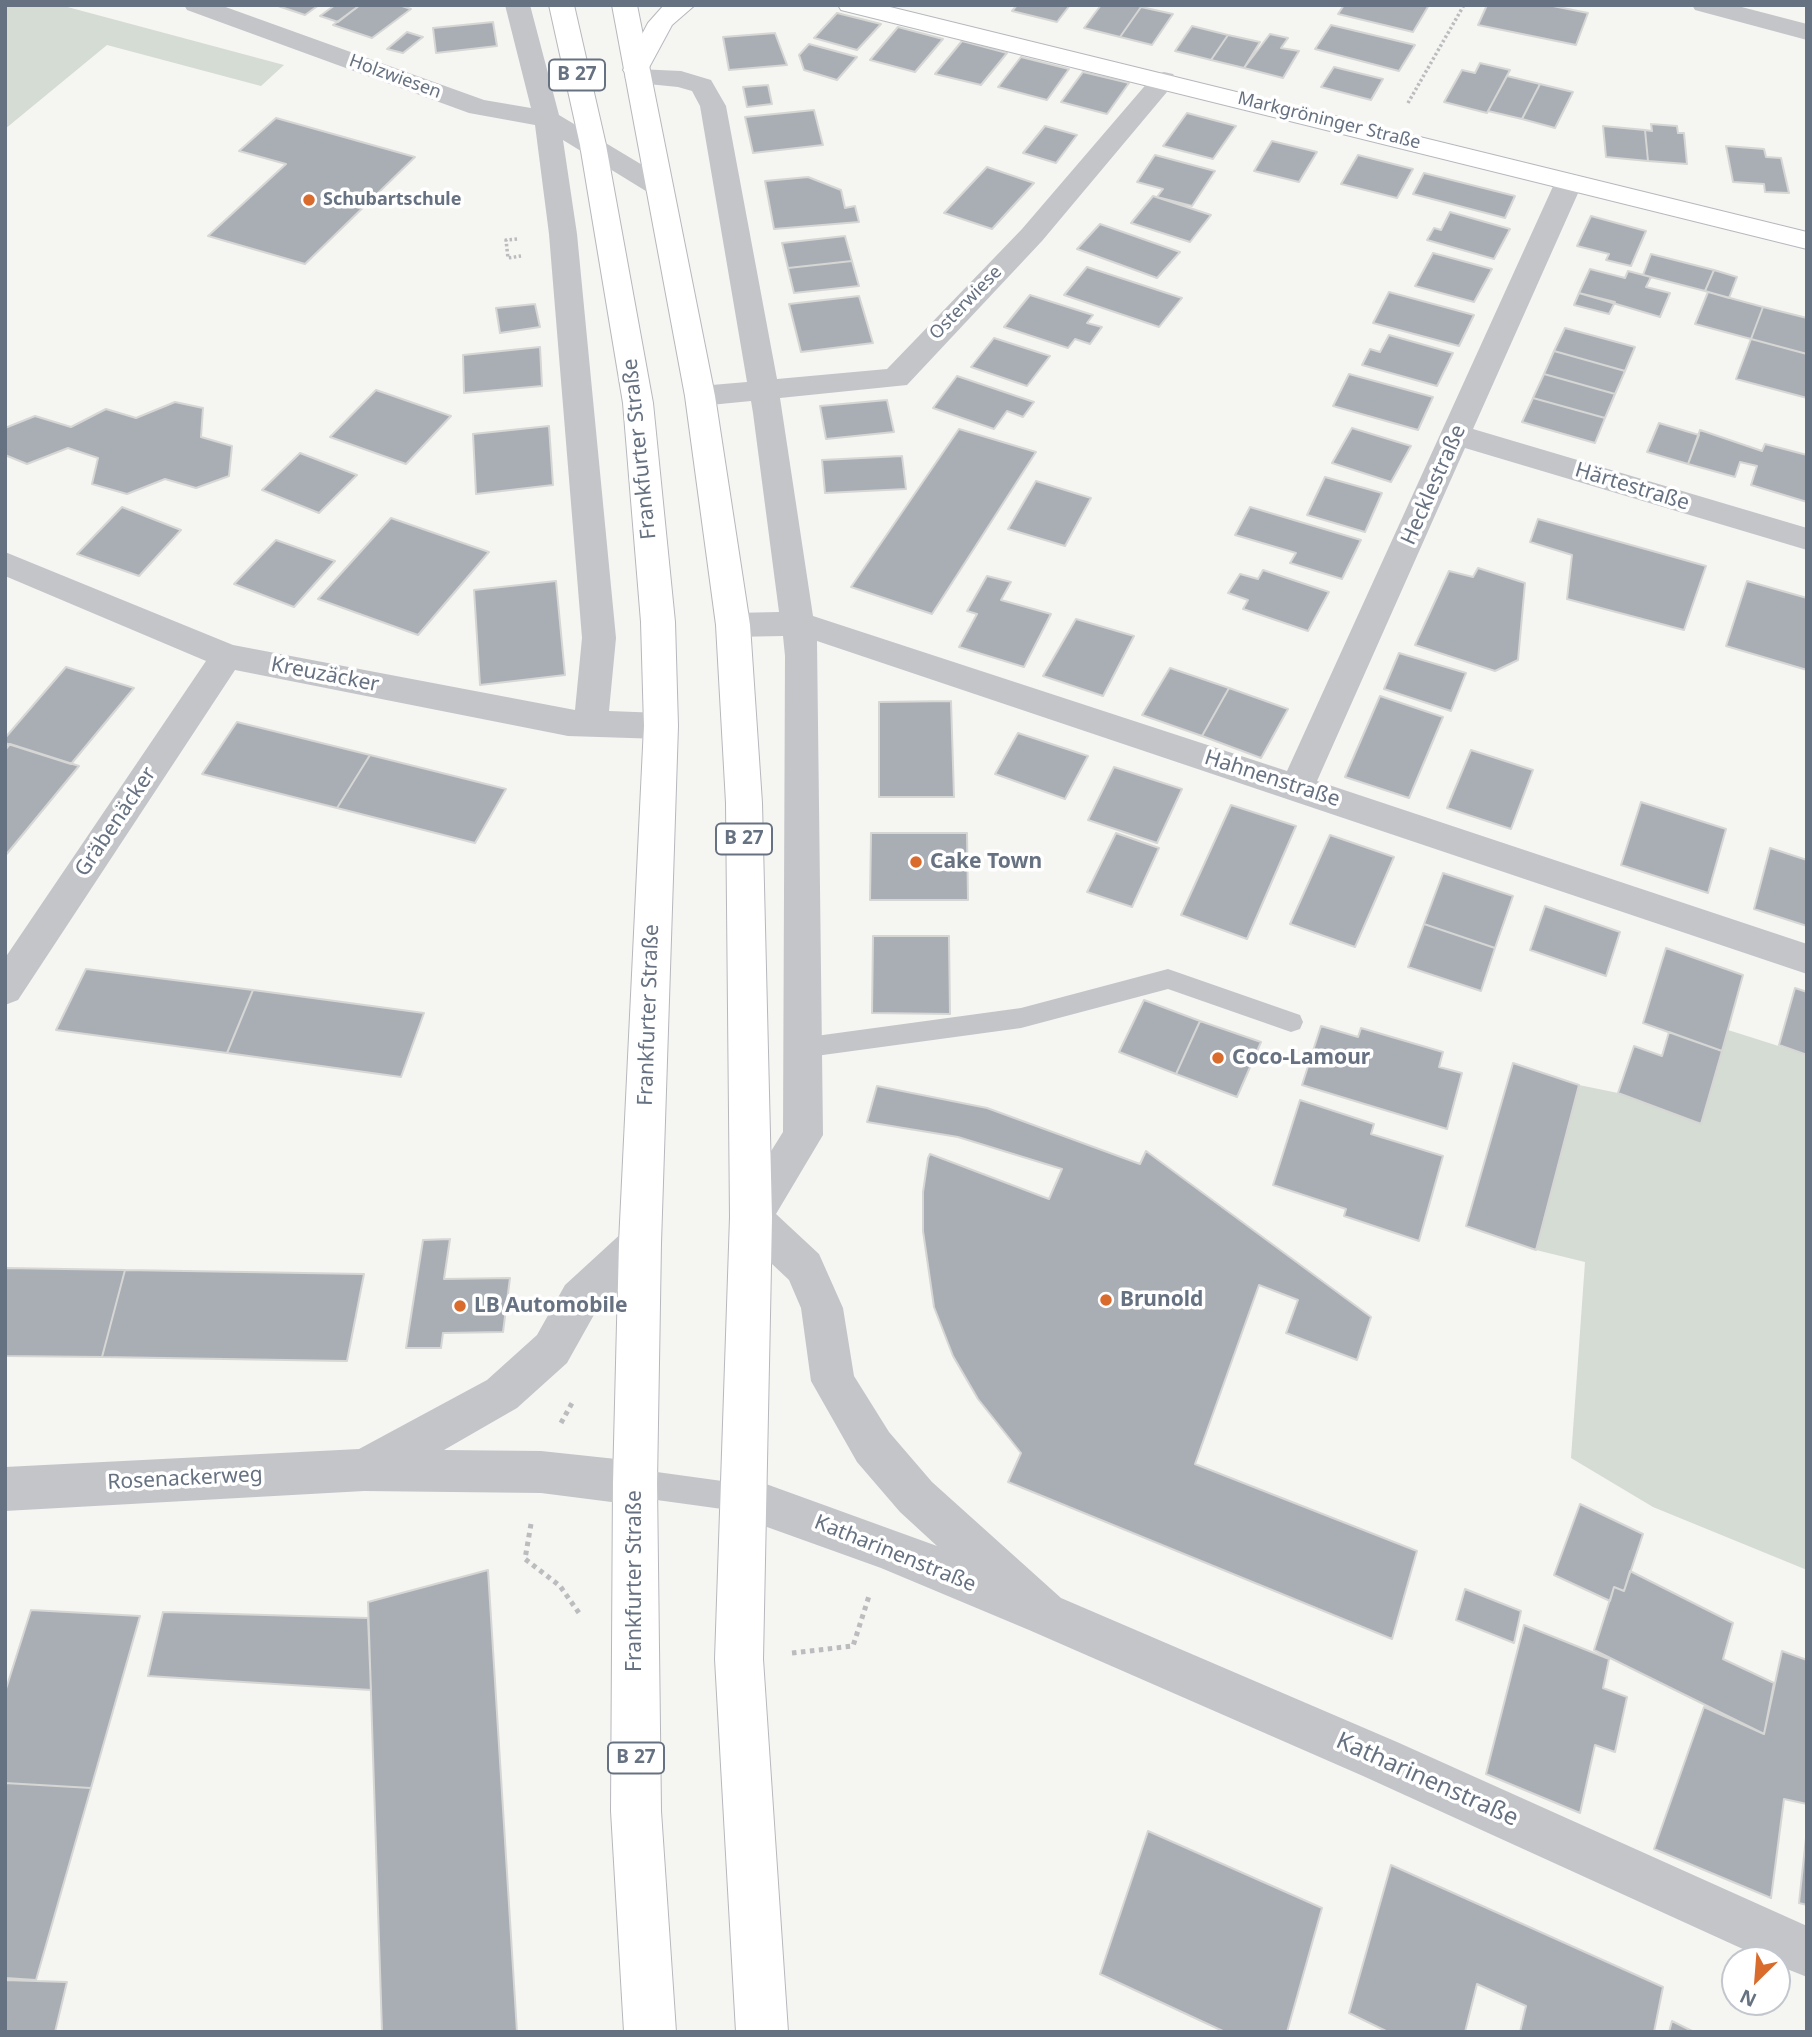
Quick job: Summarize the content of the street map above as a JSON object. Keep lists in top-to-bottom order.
{
  "streets": {
    "main road": ["B 27", "Markgröninger Straße", "Frankfurter Straße"],
    "street": [
      "Holzwiesen",
      "Osterwiese",
      "Hecklestraße",
      "Härtestraße",
      "Kreuzäcker",
      "Hahnenstraße",
      "Gräbenäcker",
      "Rosenackerweg",
      "Katharinenstraße"
    ]
  },
  "crossings": [
    ["B 27", "Holzwiesen"],
    ["B 27", "Osterwiese"],
    ["B 27", "Hahnenstraße"],
    ["B 27", "Katharinenstraße"],
    ["Holzwiesen", "Frankfurter Straße"],
    ["Markgröninger Straße", "Osterwiese"],
    ["Markgröninger Straße", "Hecklestraße"],
    ["Frankfurter Straße", "Kreuzäcker"],
    ["Frankfurter Straße", "Rosenackerweg"],
    ["Hecklestraße", "Härtestraße"],
    ["Hecklestraße", "Hahnenstraße"],
    ["Kreuzäcker", "Gräbenäcker"]
  ],
  "places": [
    "Schubartschule",
    "Cake Town",
    "Coco-Lamour",
    "Brunold",
    "LB Automobile"
  ],
  "north": "bottom left"
}
